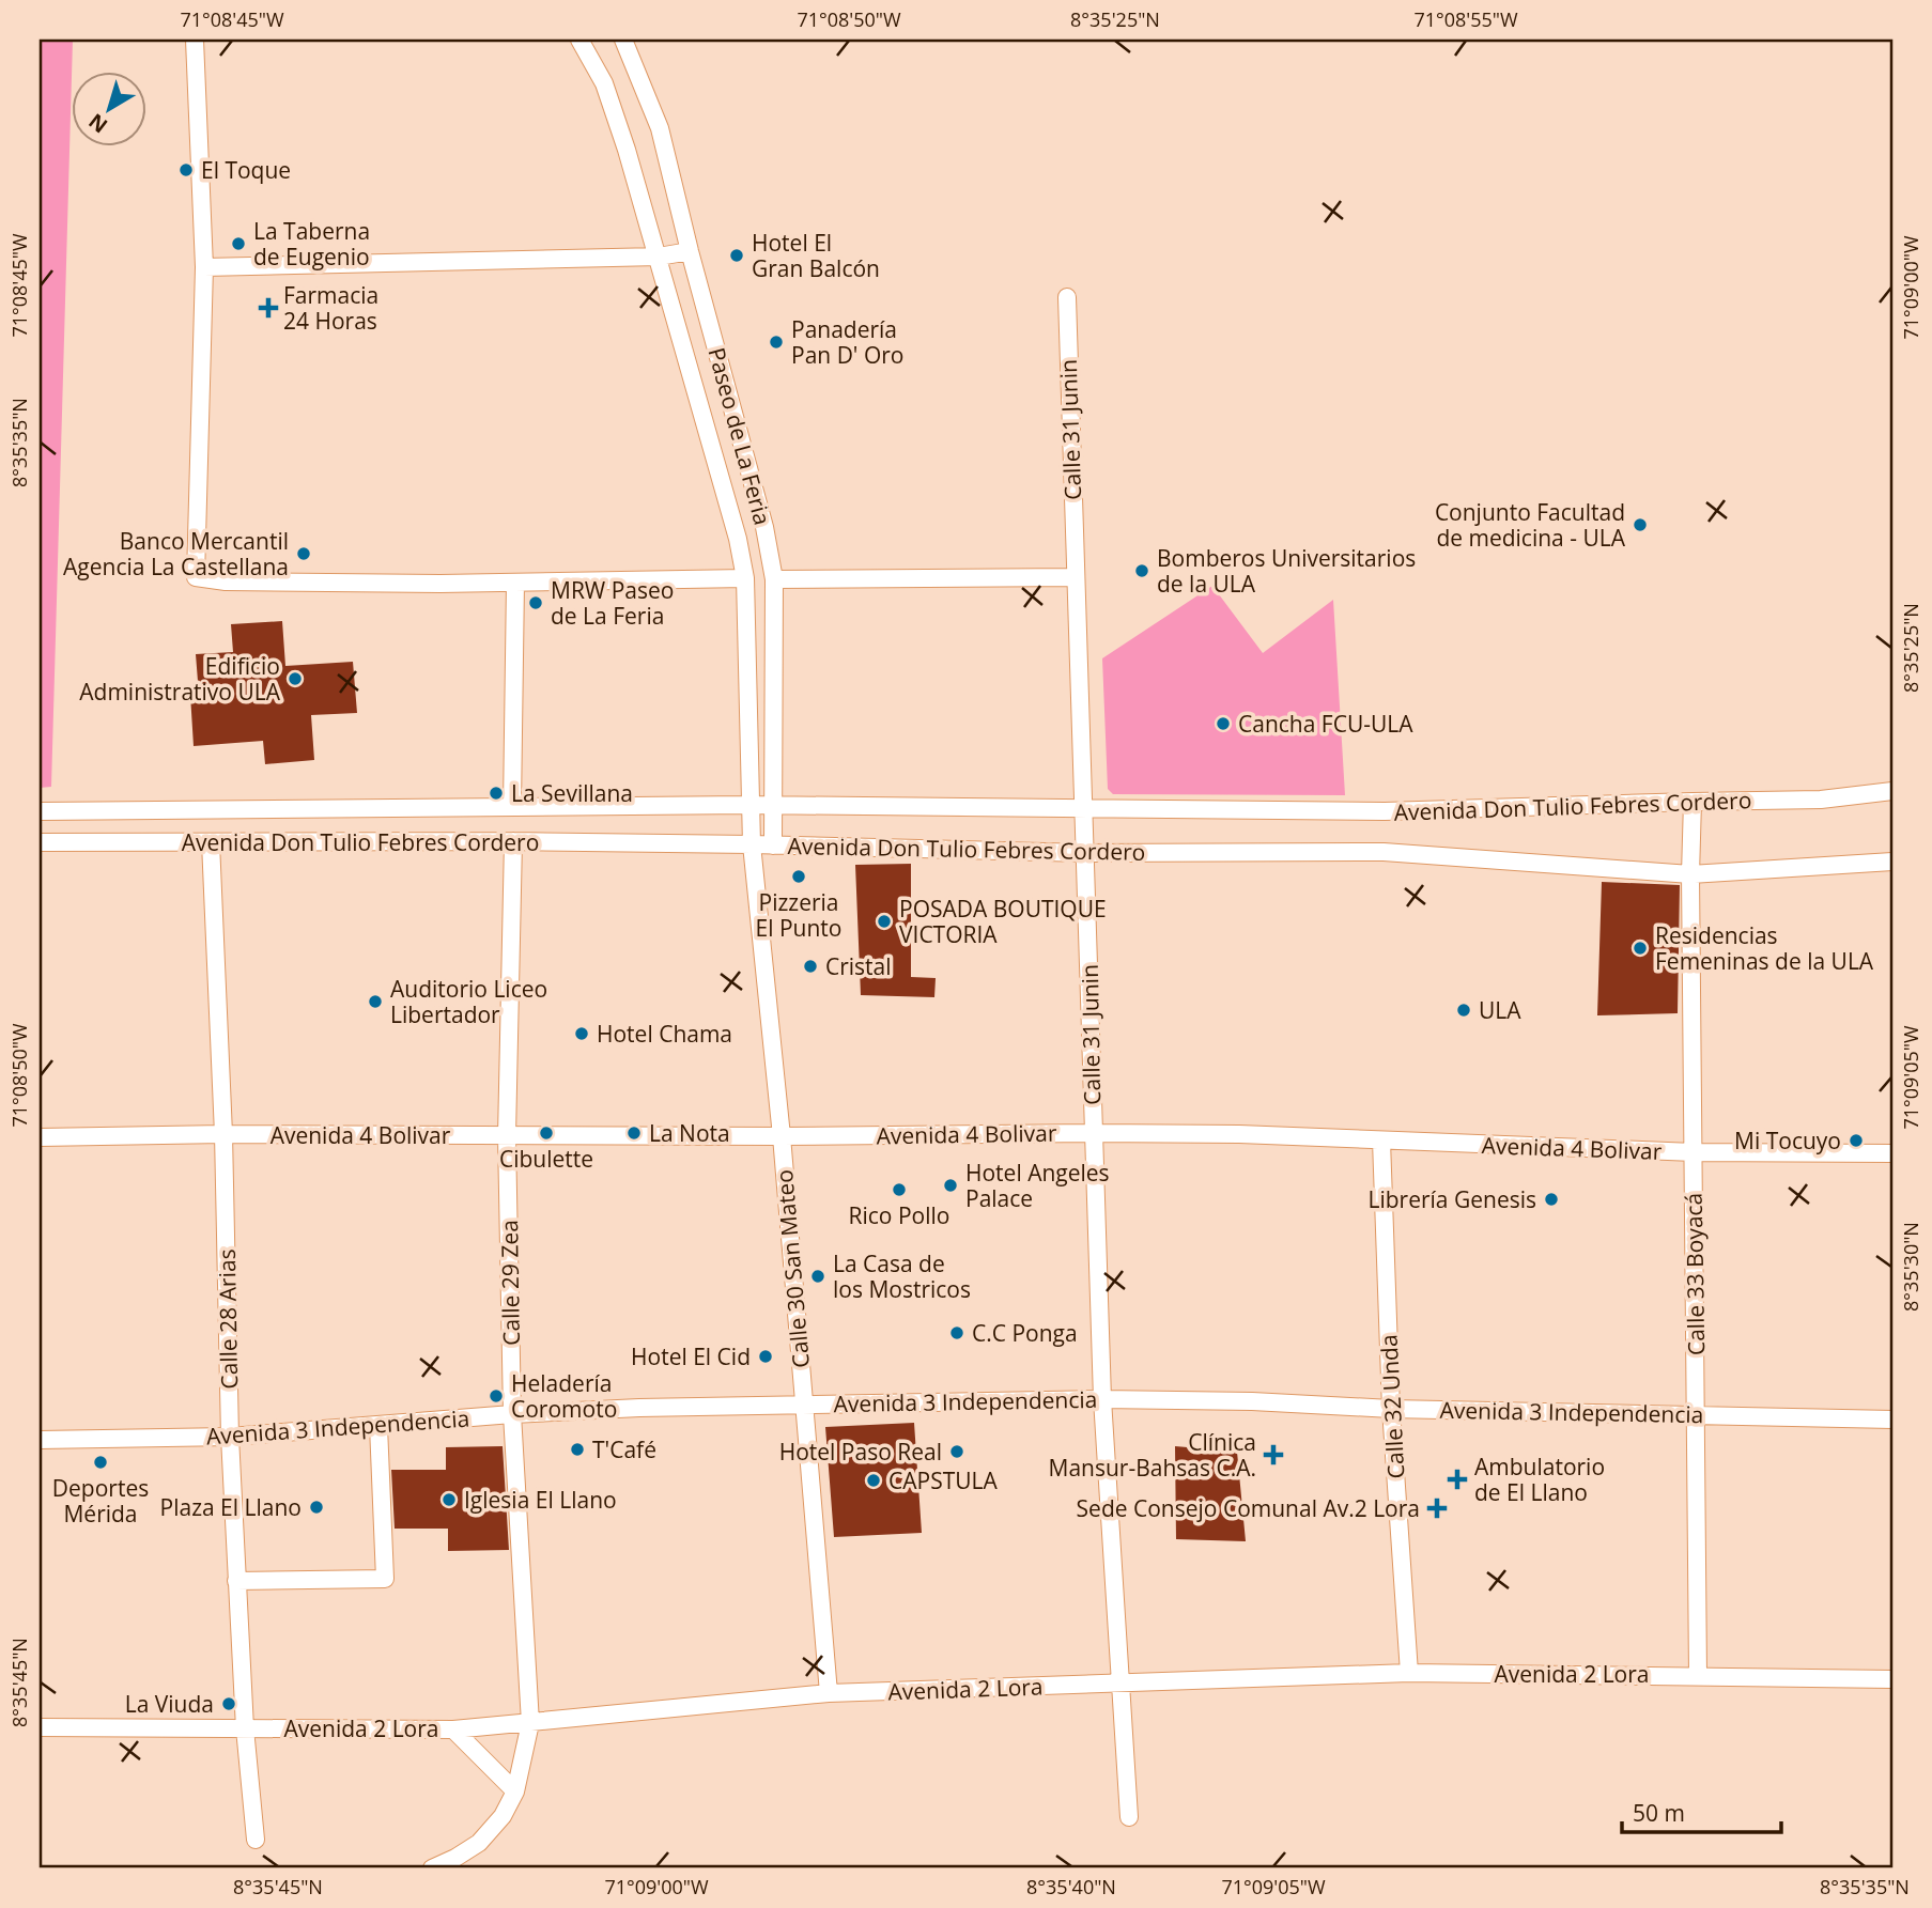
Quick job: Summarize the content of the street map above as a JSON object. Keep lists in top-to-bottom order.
{
  "streets": {
    "street": [
      "Calle 31 Junin",
      "Paseo de La Feria",
      "Avenida Don Tulio Febres Cordero",
      "Avenida 4 Bolivar",
      "Calle 30 San Mateo",
      "Calle 33 Boyacá",
      "Calle 29 Zea",
      "Calle 28 Arias",
      "Avenida 3 Independencia",
      "Calle 32 Unda",
      "Avenida 2 Lora"
    ]
  },
  "crossings": [
    ["Calle 31 Junin", "Avenida Don Tulio Febres Cordero"],
    ["Calle 31 Junin", "Avenida 4 Bolivar"],
    ["Calle 31 Junin", "Avenida 3 Independencia"],
    ["Calle 31 Junin", "Avenida 2 Lora"],
    ["Paseo de La Feria", "Avenida Don Tulio Febres Cordero"],
    ["Avenida Don Tulio Febres Cordero", "Calle 30 San Mateo"],
    ["Avenida Don Tulio Febres Cordero", "Calle 33 Boyacá"],
    ["Avenida Don Tulio Febres Cordero", "Calle 29 Zea"],
    ["Avenida Don Tulio Febres Cordero", "Calle 28 Arias"],
    ["Avenida 4 Bolivar", "Calle 30 San Mateo"],
    ["Avenida 4 Bolivar", "Calle 33 Boyacá"],
    ["Avenida 4 Bolivar", "Calle 29 Zea"],
    ["Avenida 4 Bolivar", "Calle 28 Arias"],
    ["Avenida 4 Bolivar", "Calle 32 Unda"],
    ["Calle 30 San Mateo", "Avenida 3 Independencia"],
    ["Calle 30 San Mateo", "Avenida 2 Lora"],
    ["Calle 33 Boyacá", "Avenida 3 Independencia"],
    ["Calle 33 Boyacá", "Avenida 2 Lora"],
    ["Calle 29 Zea", "Avenida 3 Independencia"],
    ["Calle 29 Zea", "Avenida 2 Lora"],
    ["Calle 28 Arias", "Avenida 3 Independencia"],
    ["Calle 28 Arias", "Avenida 2 Lora"],
    ["Avenida 3 Independencia", "Calle 32 Unda"],
    ["Calle 32 Unda", "Avenida 2 Lora"]
  ],
  "places": {
    "other": [
      "El Toque",
      "La Taberna de Eugenio",
      "Hotel El Gran Balcón",
      "Panadería Pan D' Oro",
      "Conjunto Facultad de medicina - ULA",
      "Banco Mercantil Agencia La Castellana",
      "Bomberos Universitarios de la ULA",
      "MRW Paseo de La Feria",
      "Edificio Administrativo ULA",
      "Cancha FCU-ULA",
      "La Sevillana",
      "Pizzeria El Punto",
      "POSADA BOUTIQUE VICTORIA",
      "Residencias Femeninas de la ULA",
      "Cristal",
      "Auditorio Liceo Libertador",
      "ULA",
      "Hotel Chama",
      "Cibulette",
      "La Nota",
      "Mi Tocuyo",
      "Hotel Angeles Palace",
      "Rico Pollo",
      "Librería Genesis",
      "La Casa de los Mostricos",
      "C.C Ponga",
      "Hotel El Cid",
      "Heladería Coromoto",
      "T'Café",
      "Hotel Paso Real",
      "Deportes Mérida",
      "CAPSTULA",
      "Iglesia El Llano",
      "Plaza El Llano",
      "La Viuda"
    ],
    "health": [
      "Farmacia 24 Horas",
      "Clínica Mansur-Bahsas C.A.",
      "Ambulatorio de El Llano",
      "Sede Consejo Comunal Av.2 Lora"
    ]
  },
  "scale_bar": "50 m",
  "north": "bottom left",
  "coordinates": [
    "71°08'45\"W",
    "71°08'50\"W",
    "8°35'25\"N",
    "71°08'55\"W",
    "71°09'00\"W",
    "8°35'35\"N",
    "71°09'05\"W",
    "8°35'30\"N",
    "8°35'45\"N",
    "8°35'40\"N"
  ]
}
